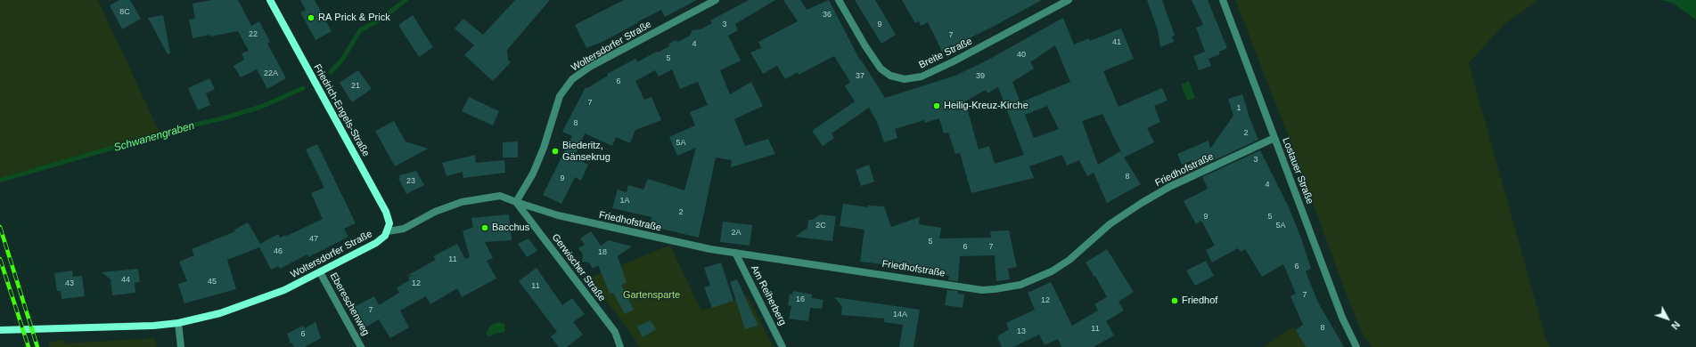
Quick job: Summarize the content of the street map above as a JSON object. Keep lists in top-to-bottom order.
{
  "streets": {
    "street": [
      "Woltersdorfer Straße",
      "Breite Straße",
      "Friedrich-Engels-Straße",
      "Friedhofstraße",
      "Lostauer Straße",
      "Gerwischer Straße",
      "Am Reiherberg",
      "Ebereschenweg"
    ]
  },
  "crossings": [
    ["Woltersdorfer Straße", "Friedrich-Engels-Straße"],
    ["Woltersdorfer Straße", "Friedhofstraße"],
    ["Woltersdorfer Straße", "Gerwischer Straße"],
    ["Woltersdorfer Straße", "Ebereschenweg"],
    ["Friedhofstraße", "Lostauer Straße"],
    ["Friedhofstraße", "Gerwischer Straße"],
    ["Friedhofstraße", "Am Reiherberg"]
  ],
  "water": ["Schwanengraben"],
  "parks": ["Gartensparte"],
  "places": [
    "RA Prick & Prick",
    "Heilig-Kreuz-Kirche",
    "Biederitz, Gänsekrug",
    "Bacchus",
    "Friedhof"
  ],
  "house_numbers": [
    "8C",
    "36",
    "3",
    "9",
    "22",
    "7",
    "41",
    "4",
    "40",
    "5",
    "22A",
    "37",
    "39",
    "6",
    "21",
    "7",
    "1",
    "8",
    "2",
    "5A",
    "3",
    "8",
    "9",
    "23",
    "4",
    "1A",
    "2",
    "9",
    "5",
    "2C",
    "5A",
    "2A",
    "47",
    "5",
    "6",
    "7",
    "46",
    "18",
    "11",
    "6",
    "44",
    "45",
    "43",
    "12",
    "11",
    "7",
    "16",
    "12",
    "7",
    "14A",
    "8",
    "11",
    "13",
    "6"
  ],
  "north": "bottom right"
}
